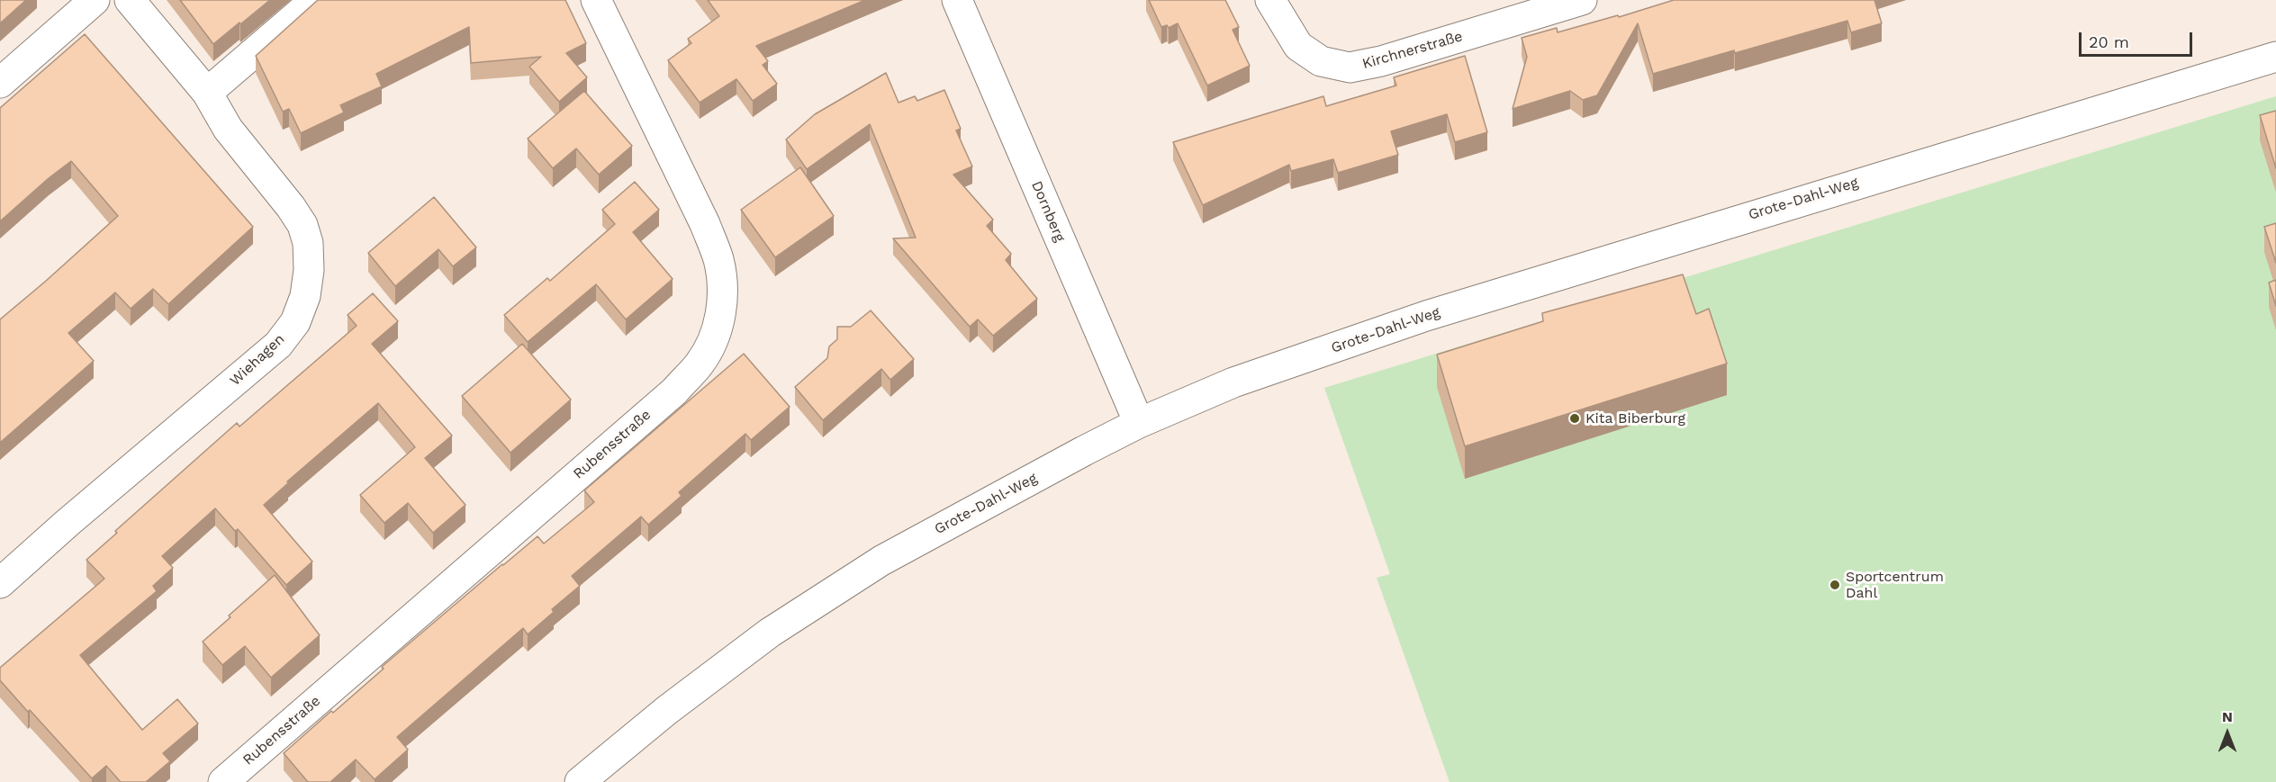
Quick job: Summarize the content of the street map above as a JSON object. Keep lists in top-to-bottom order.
{
  "streets": {
    "street": [
      "Kirchnerstraße",
      "Grote-Dahl-Weg",
      "Dornberg",
      "Wiehagen",
      "Rubensstraße"
    ]
  },
  "crossings": [
    ["Grote-Dahl-Weg", "Dornberg"]
  ],
  "places": ["Kita Biberburg", "Sportcentrum Dahl"],
  "scale_bar": "20 m",
  "north": "top"
}
